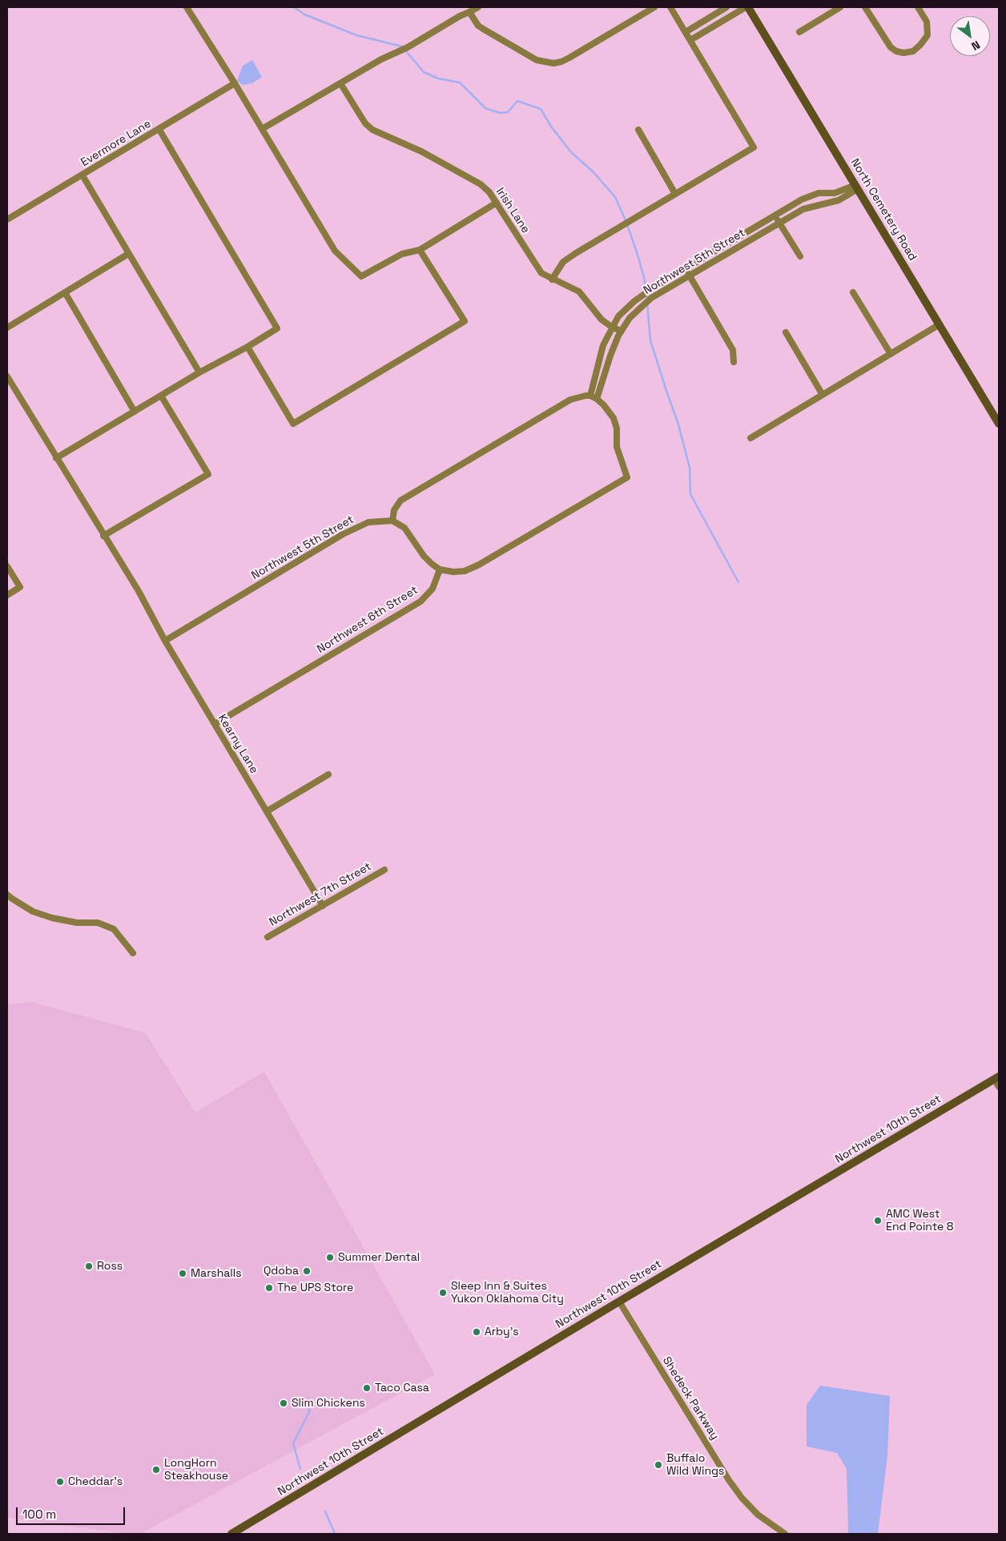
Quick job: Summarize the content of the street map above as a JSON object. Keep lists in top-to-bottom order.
{
  "streets": {
    "main road": ["North Cemetery Road", "Northwest 10th Street"],
    "street": [
      "Evermore Lane",
      "Irish Lane",
      "Northwest 5th Street",
      "Northwest 6th Street",
      "Kearny Lane",
      "Northwest 7th Street",
      "Shedeck Parkway"
    ]
  },
  "crossings": [
    ["North Cemetery Road", "Northwest 5th Street"],
    ["Irish Lane", "Northwest 5th Street"],
    ["Northwest 5th Street", "Kearny Lane"],
    ["Northwest 6th Street", "Kearny Lane"],
    ["Kearny Lane", "Northwest 7th Street"],
    ["Northwest 10th Street", "Shedeck Parkway"]
  ],
  "places": [
    "AMC West End Pointe 8",
    "Summer Dental",
    "Ross",
    "Qdoba",
    "Marshalls",
    "The UPS Store",
    "Sleep Inn & Suites Yukon Oklahoma City",
    "Arby's",
    "Taco Casa",
    "Slim Chickens",
    "Buffalo Wild Wings",
    "LongHorn Steakhouse",
    "Cheddar's"
  ],
  "scale_bar": "100 m",
  "north": "bottom right"
}
